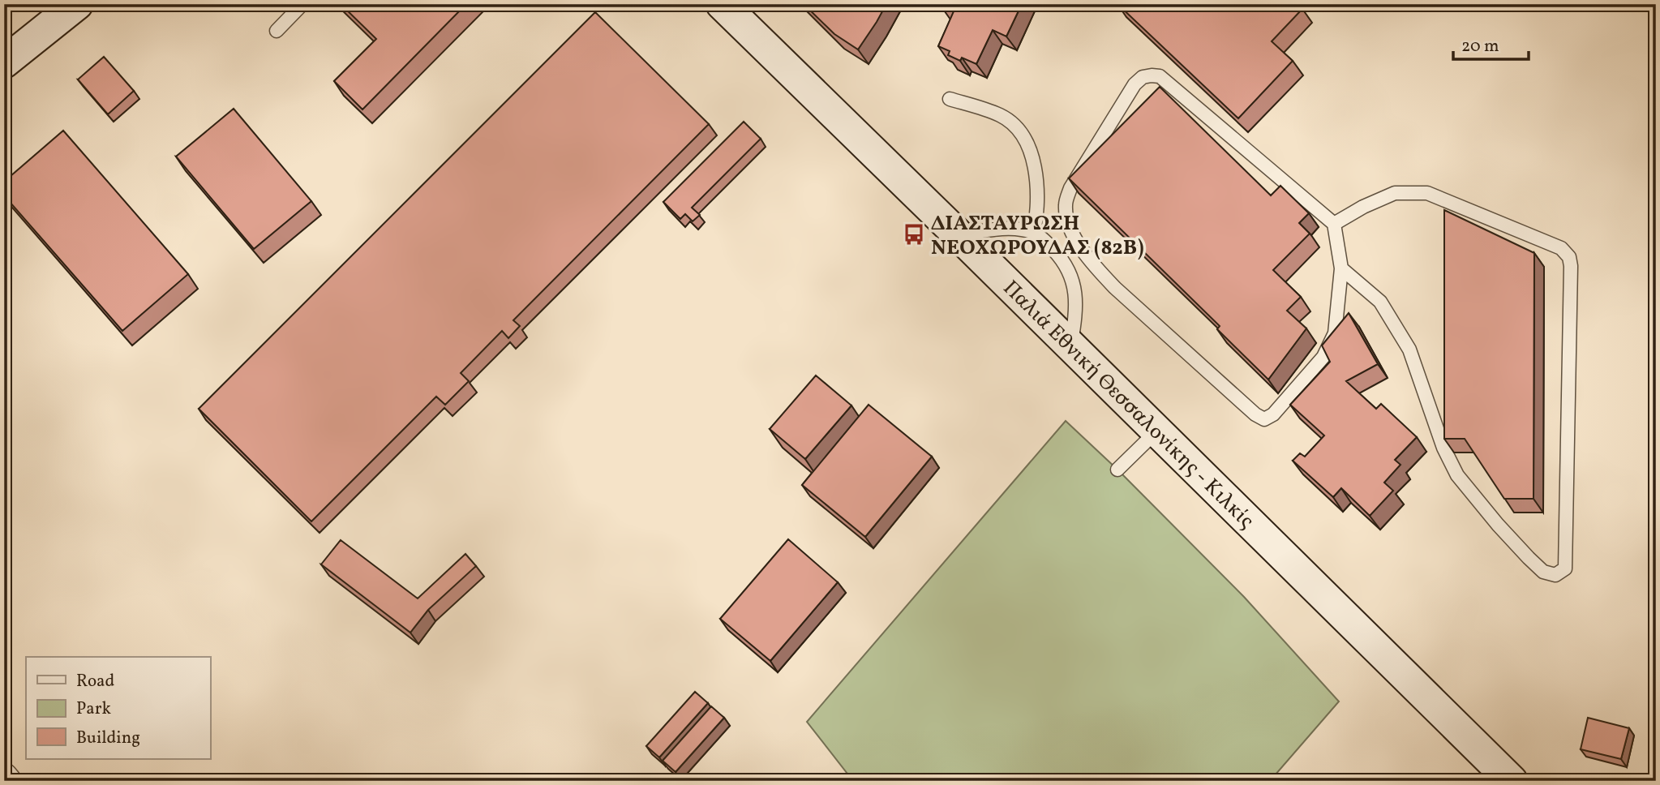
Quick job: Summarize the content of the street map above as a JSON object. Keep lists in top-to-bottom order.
{
  "streets": {
    "main road": ["Παλιά Εθνική Θεσσαλονίκης - Κιλκίς"]
  },
  "places": {
    "bus stop": ["ΔΙΑΣΤΑΥΡΩΣΗ ΝΕΟΧΩΡΟΥΔΑΣ (82Β)"]
  },
  "legend": ["Road", "Park", "Building"],
  "scale_bar": "20 m"
}
